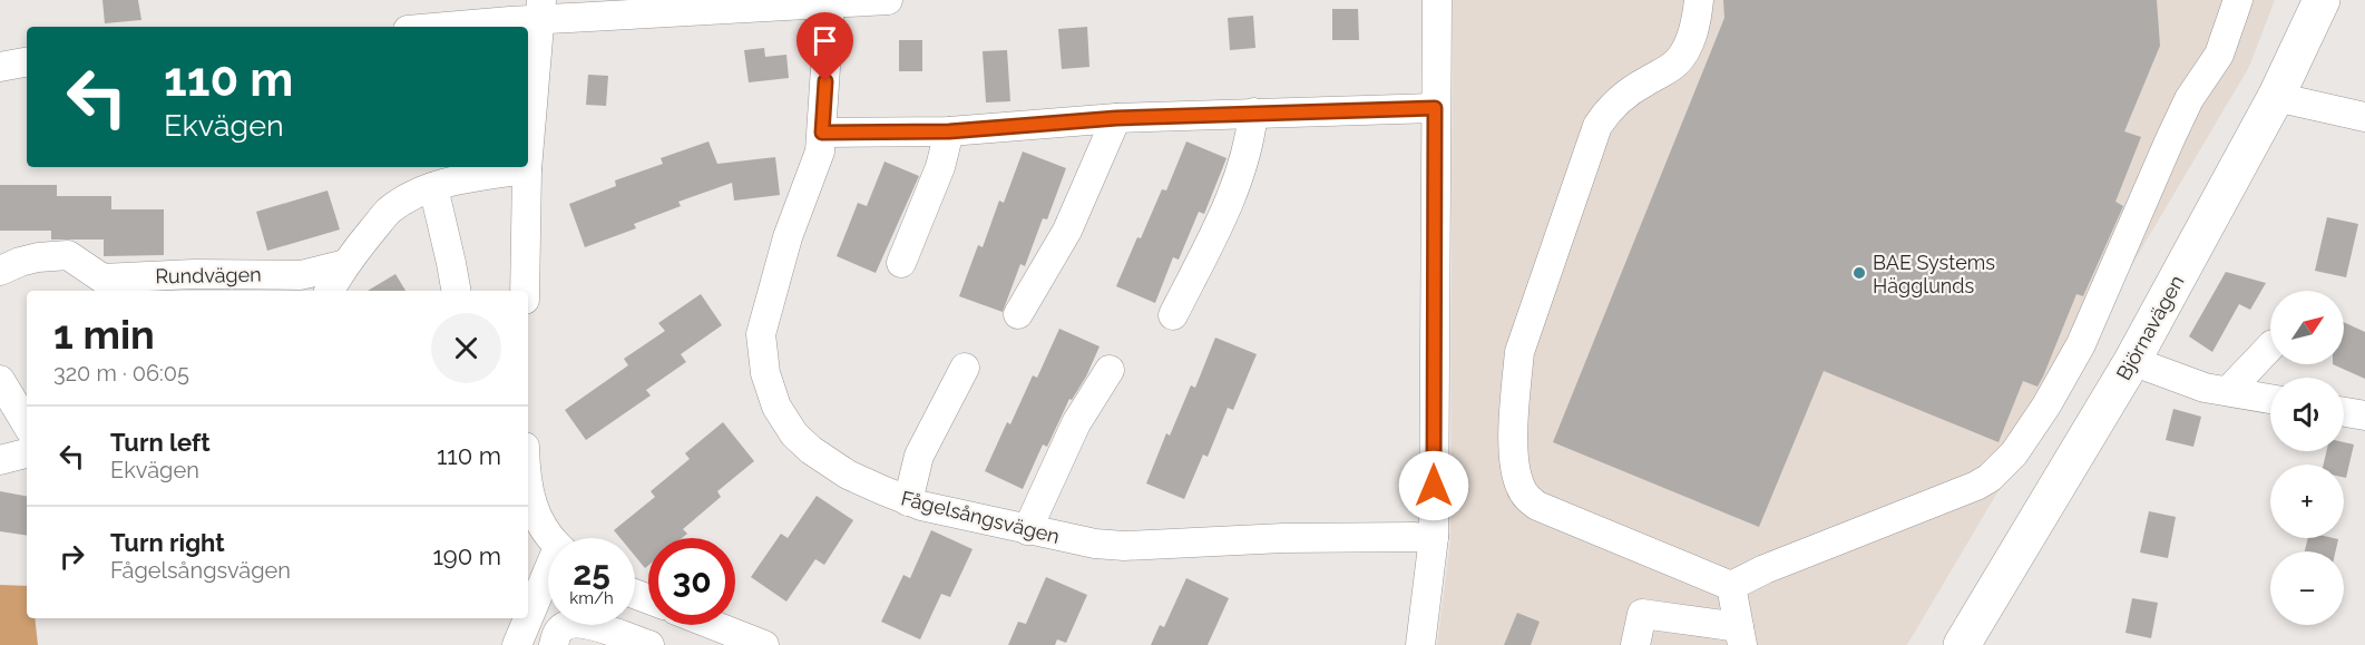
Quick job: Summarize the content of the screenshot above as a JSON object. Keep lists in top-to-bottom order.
{
  "streets": {
    "main road": ["Björnavägen"],
    "street": ["Rundvägen", "Fågelsångsvägen"]
  },
  "places": ["BAE Systems Hägglunds"],
  "north": "top right",
  "page": {
    "turn": ["110 m", "Ekvägen"],
    "map_buttons": ["+", "−"],
    "heading": ["1 min", "320 m · 06:05"],
    "list": [
      {
        "name": "Turn left",
        "note": "Ekvägen",
        "value": "110 m"
      },
      {
        "name": "Turn right",
        "note": "Fågelsångsvägen",
        "value": "190 m"
      }
    ],
    "speed": "25 km/h",
    "limit": "30"
  }
}
